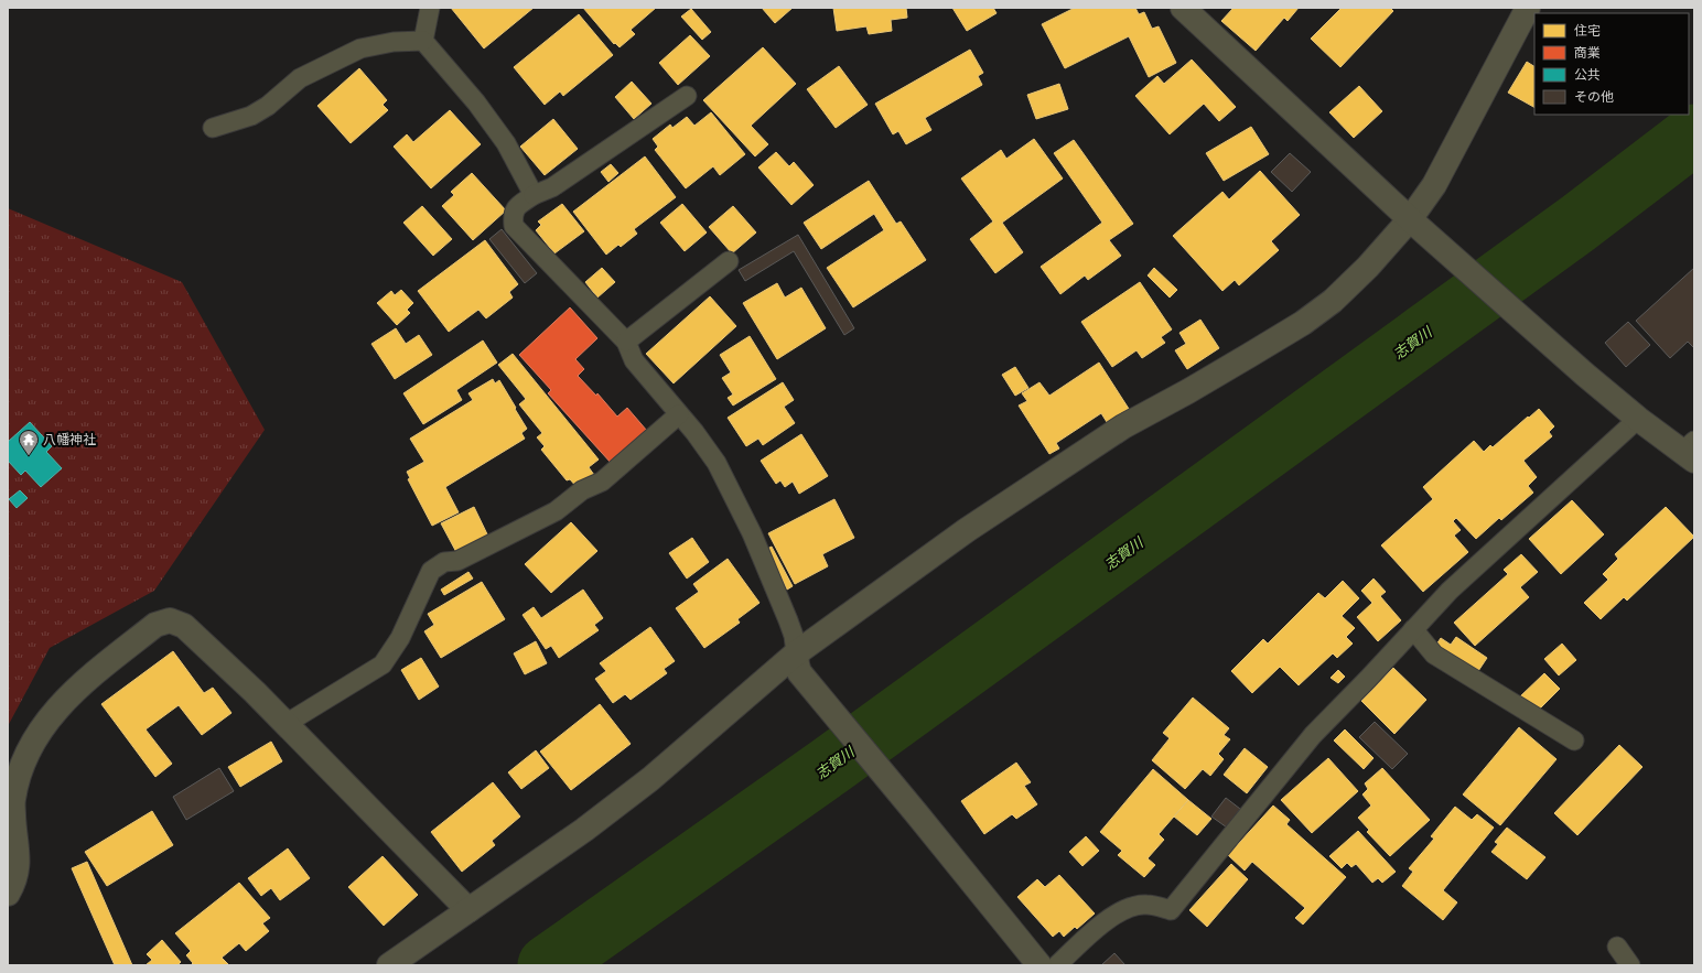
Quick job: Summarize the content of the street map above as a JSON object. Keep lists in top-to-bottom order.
{
  "water": ["志賀川"],
  "places": {
    "temple": ["八幡神社"]
  },
  "legend": [
    "住宅",
    "商業",
    "公共",
    "その他"
  ]
}
